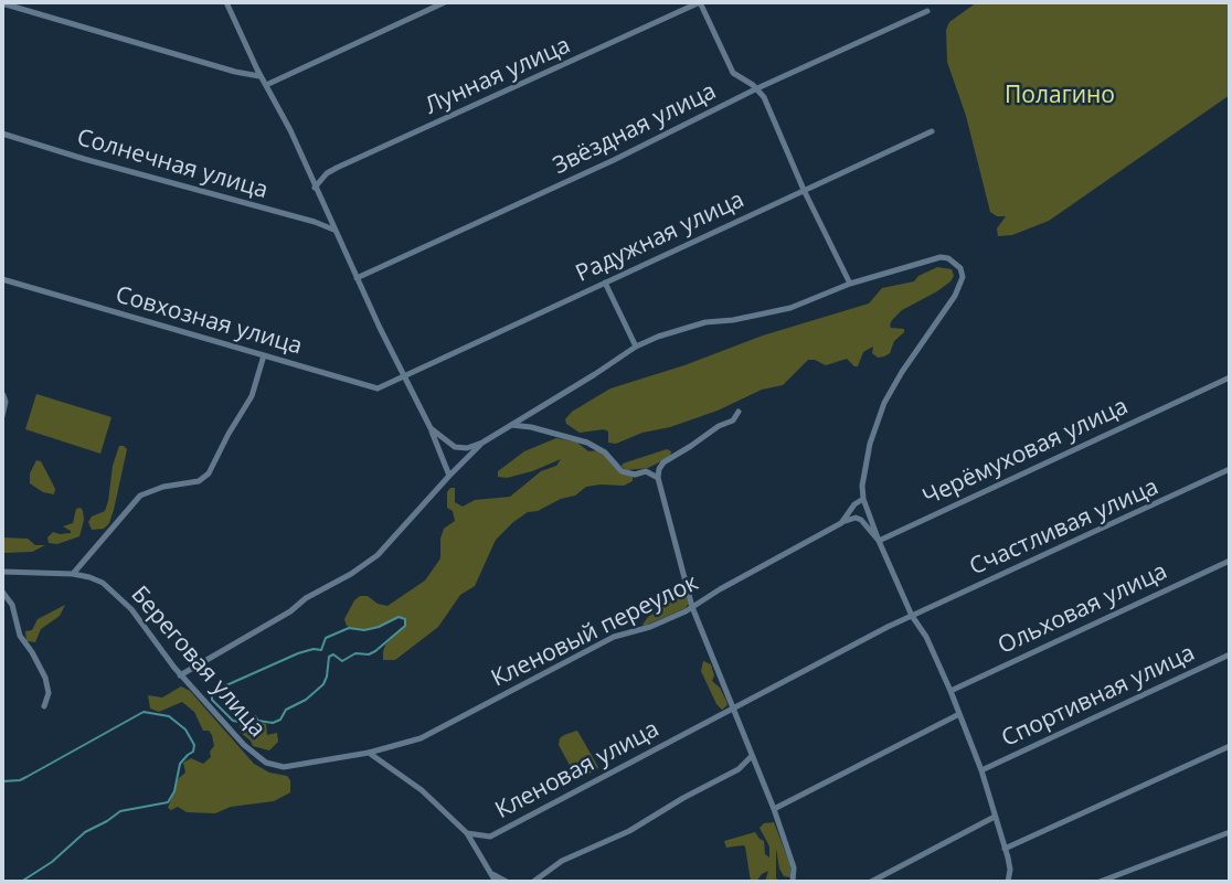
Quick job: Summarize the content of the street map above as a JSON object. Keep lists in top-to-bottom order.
{
  "streets": {
    "street": [
      "Лунная улица",
      "Звёздная улица",
      "Солнечная улица",
      "Радужная улица",
      "Совхозная улица",
      "Черёмуховая улица",
      "Счастливая улица",
      "Ольховая улица",
      "Кленовый переулок",
      "Береговая улица",
      "Спортивная улица",
      "Кленовая улица"
    ]
  },
  "crossings": [
    ["Радужная улица", "Совхозная улица"],
    ["Счастливая улица", "Кленовая улица"],
    ["Кленовый переулок", "Береговая улица"]
  ],
  "parks": ["Полагино"]
}
